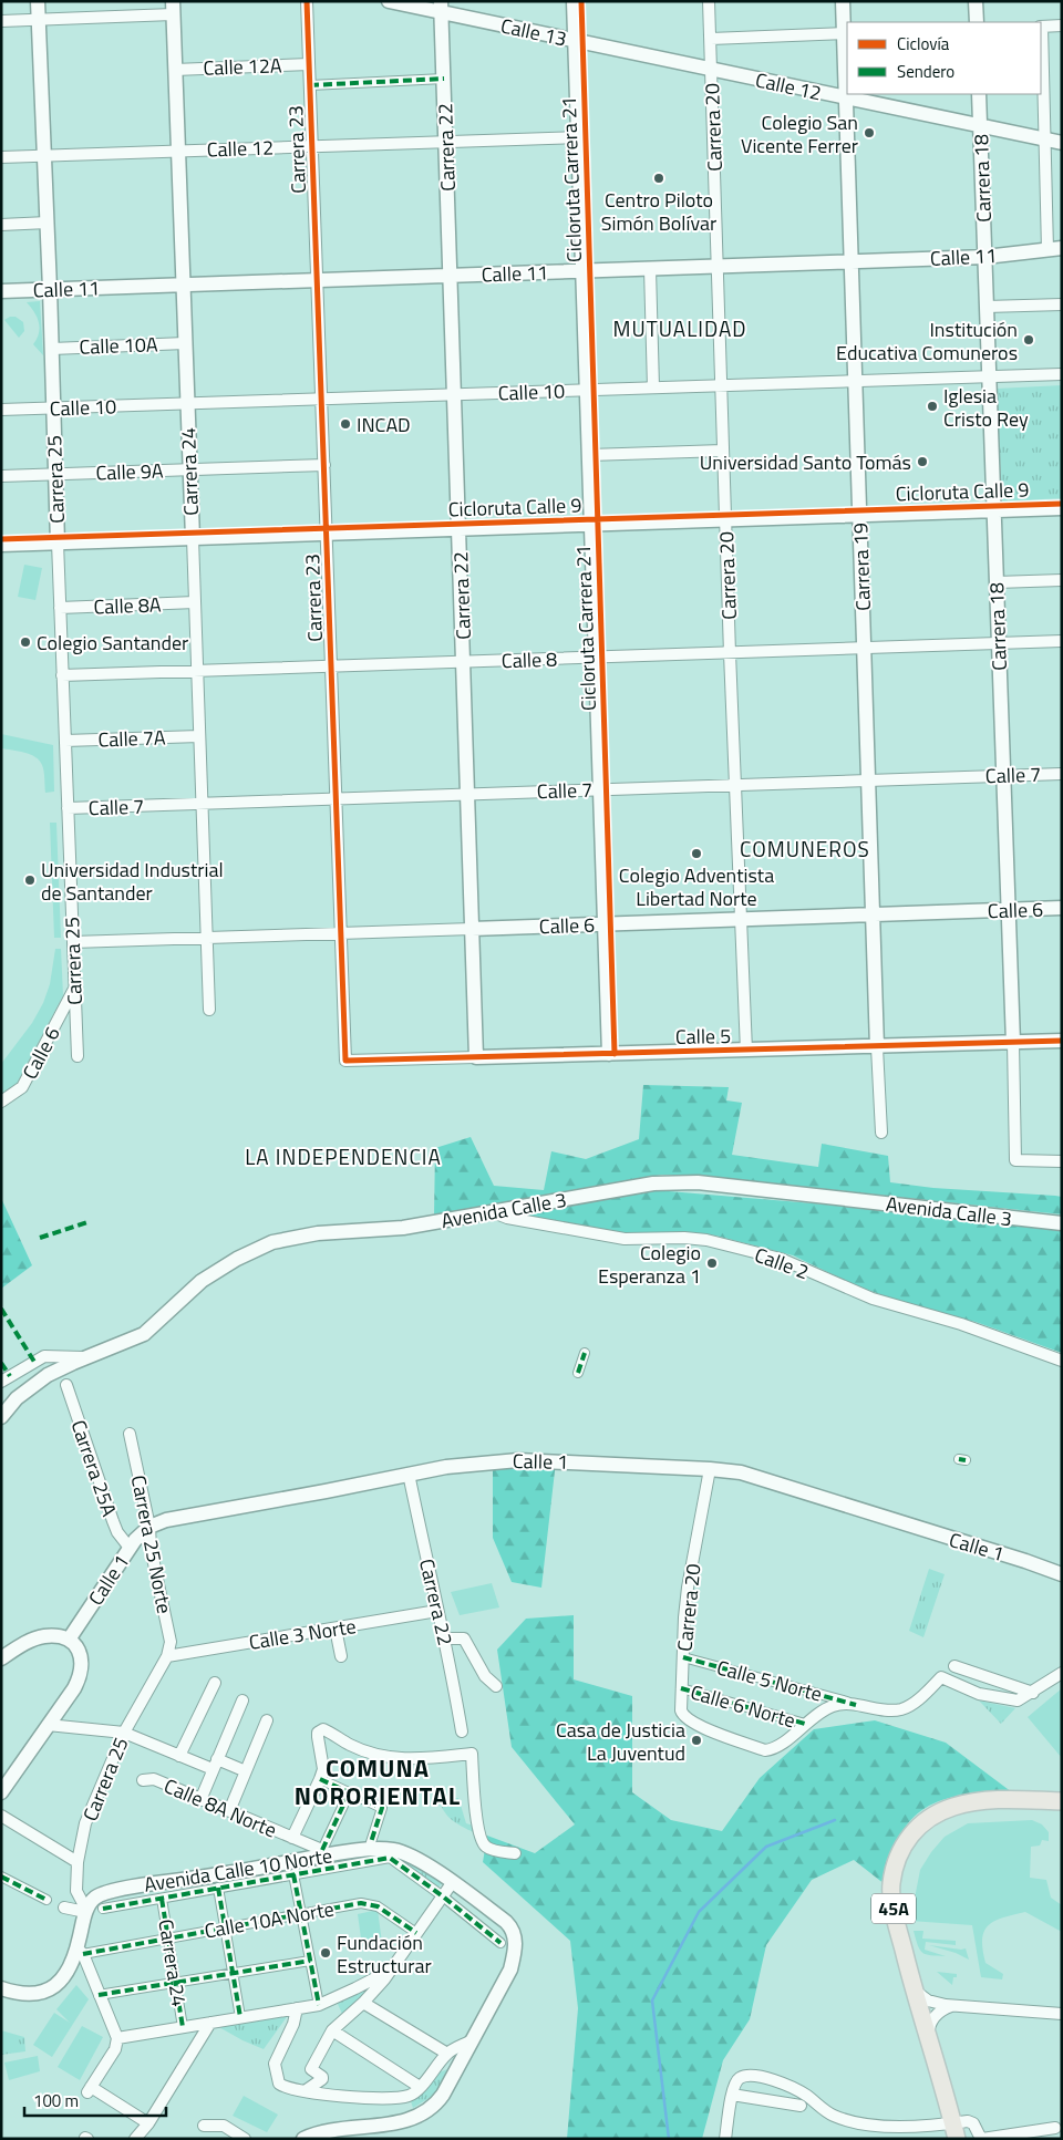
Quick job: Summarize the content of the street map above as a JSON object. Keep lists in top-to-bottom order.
{
  "streets": {
    "main road": ["45A"],
    "street": [
      "Calle 13",
      "Calle 12A",
      "Calle 12",
      "Carrera 20",
      "Carrera 22",
      "Carrera 23",
      "Carrera 18",
      "Calle 11",
      "Calle 10A",
      "Calle 10",
      "Calle 9A",
      "Carrera 24",
      "Carrera 25",
      "Carrera 19",
      "Calle 8A",
      "Calle 8",
      "Calle 7A",
      "Calle 7",
      "Calle 6",
      "Calle 5",
      "Avenida Calle 3",
      "Calle 2",
      "Calle 1",
      "Carrera 25A",
      "Carrera 25 Norte",
      "Calle 3 Norte",
      "Calle 5 Norte",
      "Calle 6 Norte",
      "Calle 8A Norte",
      "Avenida Calle 10 Norte",
      "Calle 10A Norte"
    ],
    "cycle path": ["Cicloruta Carrera 21", "Cicloruta Calle 9"]
  },
  "crossings": [
    ["Calle 13", "Calle 12"],
    ["Calle 13", "Carrera 20"],
    ["Calle 13", "Carrera 22"],
    ["Calle 12A", "Carrera 23"],
    ["Calle 12A", "Carrera 24"],
    ["Calle 12", "Carrera 20"],
    ["Calle 12", "Carrera 22"],
    ["Calle 12", "Carrera 23"],
    ["Calle 12", "Carrera 18"],
    ["Calle 12", "Carrera 24"],
    ["Calle 12", "Carrera 25"],
    ["Calle 12", "Carrera 19"],
    ["Carrera 20", "Calle 11"],
    ["Carrera 20", "Calle 10"],
    ["Carrera 20", "Calle 8"],
    ["Carrera 20", "Calle 7"],
    ["Carrera 20", "Calle 6"],
    ["Carrera 20", "Calle 5"],
    ["Carrera 20", "Calle 1"],
    ["Carrera 20", "Calle 5 Norte"],
    ["Carrera 20", "Calle 6 Norte"],
    ["Carrera 22", "Calle 11"],
    ["Carrera 22", "Calle 10"],
    ["Carrera 22", "Calle 8"],
    ["Carrera 22", "Calle 7"],
    ["Carrera 22", "Calle 6"],
    ["Carrera 22", "Calle 5"],
    ["Carrera 22", "Calle 1"],
    ["Carrera 22", "Calle 3 Norte"],
    ["Carrera 23", "Calle 11"],
    ["Carrera 23", "Calle 10"],
    ["Carrera 23", "Calle 9A"],
    ["Carrera 23", "Calle 8"],
    ["Carrera 23", "Calle 7"],
    ["Carrera 23", "Calle 6"],
    ["Carrera 23", "Calle 5"],
    ["Carrera 18", "Calle 11"],
    ["Carrera 18", "Calle 10"],
    ["Carrera 18", "Calle 8"],
    ["Carrera 18", "Calle 7"],
    ["Carrera 18", "Calle 6"],
    ["Carrera 18", "Calle 5"],
    ["Calle 11", "Carrera 24"],
    ["Calle 11", "Carrera 25"],
    ["Calle 11", "Carrera 19"],
    ["Calle 10A", "Carrera 24"],
    ["Calle 10A", "Carrera 25"],
    ["Calle 10", "Carrera 24"],
    ["Calle 10", "Carrera 25"],
    ["Calle 10", "Carrera 19"],
    ["Calle 9A", "Carrera 24"],
    ["Calle 9A", "Carrera 25"],
    ["Carrera 24", "Calle 8A"],
    ["Carrera 24", "Calle 8"],
    ["Carrera 24", "Calle 7A"],
    ["Carrera 24", "Calle 7"],
    ["Carrera 24", "Calle 6"],
    ["Carrera 24", "Calle 10A Norte"],
    ["Carrera 25", "Calle 8A"],
    ["Carrera 25", "Calle 8"],
    ["Carrera 25", "Calle 7A"],
    ["Carrera 25", "Calle 7"],
    ["Carrera 25", "Calle 6"],
    ["Carrera 25", "Carrera 25 Norte"],
    ["Carrera 25", "Calle 3 Norte"],
    ["Carrera 25", "Avenida Calle 10 Norte"],
    ["Carrera 19", "Calle 8"],
    ["Carrera 19", "Calle 7"],
    ["Carrera 19", "Calle 6"],
    ["Carrera 19", "Calle 5"],
    ["Avenida Calle 3", "Calle 2"],
    ["Calle 1", "Carrera 25A"],
    ["Calle 1", "Carrera 25 Norte"],
    ["Carrera 25 Norte", "Calle 3 Norte"],
    ["Calle 8A Norte", "Avenida Calle 10 Norte"]
  ],
  "districts": [
    "MUTUALIDAD",
    "COMUNEROS",
    "LA INDEPENDENCIA",
    "COMUNA NORORIENTAL"
  ],
  "places": [
    "Colegio San Vicente Ferrer",
    "Centro Piloto Simón Bolívar",
    "Institución Educativa Comuneros",
    "Iglesia Cristo Rey",
    "INCAD",
    "Universidad Santo Tomás",
    "Colegio Santander",
    "Colegio Adventista Libertad Norte",
    "Universidad Industrial de Santander",
    "Colegio Esperanza 1",
    "Casa de Justicia La Juventud",
    "Fundación Estructurar"
  ],
  "legend": ["Ciclovía", "Sendero"],
  "scale_bar": "100 m"
}
